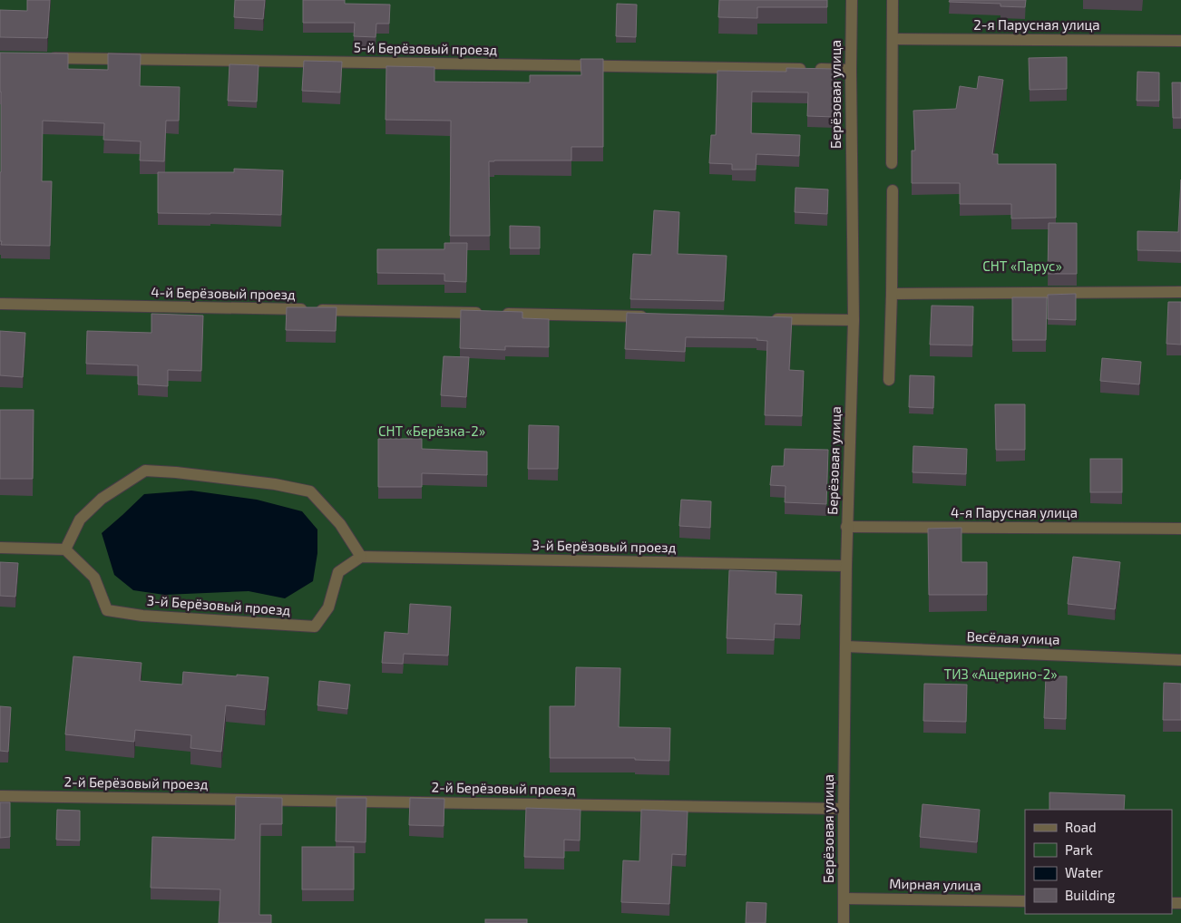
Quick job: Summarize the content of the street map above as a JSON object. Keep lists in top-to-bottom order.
{
  "streets": {
    "street": [
      "2-я Парусная улица",
      "5-й Берёзовый проезд",
      "Берёзовая улица",
      "4-й Берёзовый проезд",
      "4-я Парусная улица",
      "3-й Берёзовый проезд",
      "Весёлая улица",
      "2-й Берёзовый проезд",
      "Мирная улица"
    ]
  },
  "crossings": [
    ["5-й Берёзовый проезд", "Берёзовая улица"],
    ["Берёзовая улица", "4-я Парусная улица"],
    ["Берёзовая улица", "3-й Берёзовый проезд"],
    ["Берёзовая улица", "Весёлая улица"],
    ["Берёзовая улица", "2-й Берёзовый проезд"],
    ["Берёзовая улица", "Мирная улица"]
  ],
  "parks": ["СНТ «Парус»", "СНТ «Берёзка-2»", "ТИЗ «Ащерино-2»"],
  "legend": [
    "Road",
    "Park",
    "Water",
    "Building"
  ]
}
